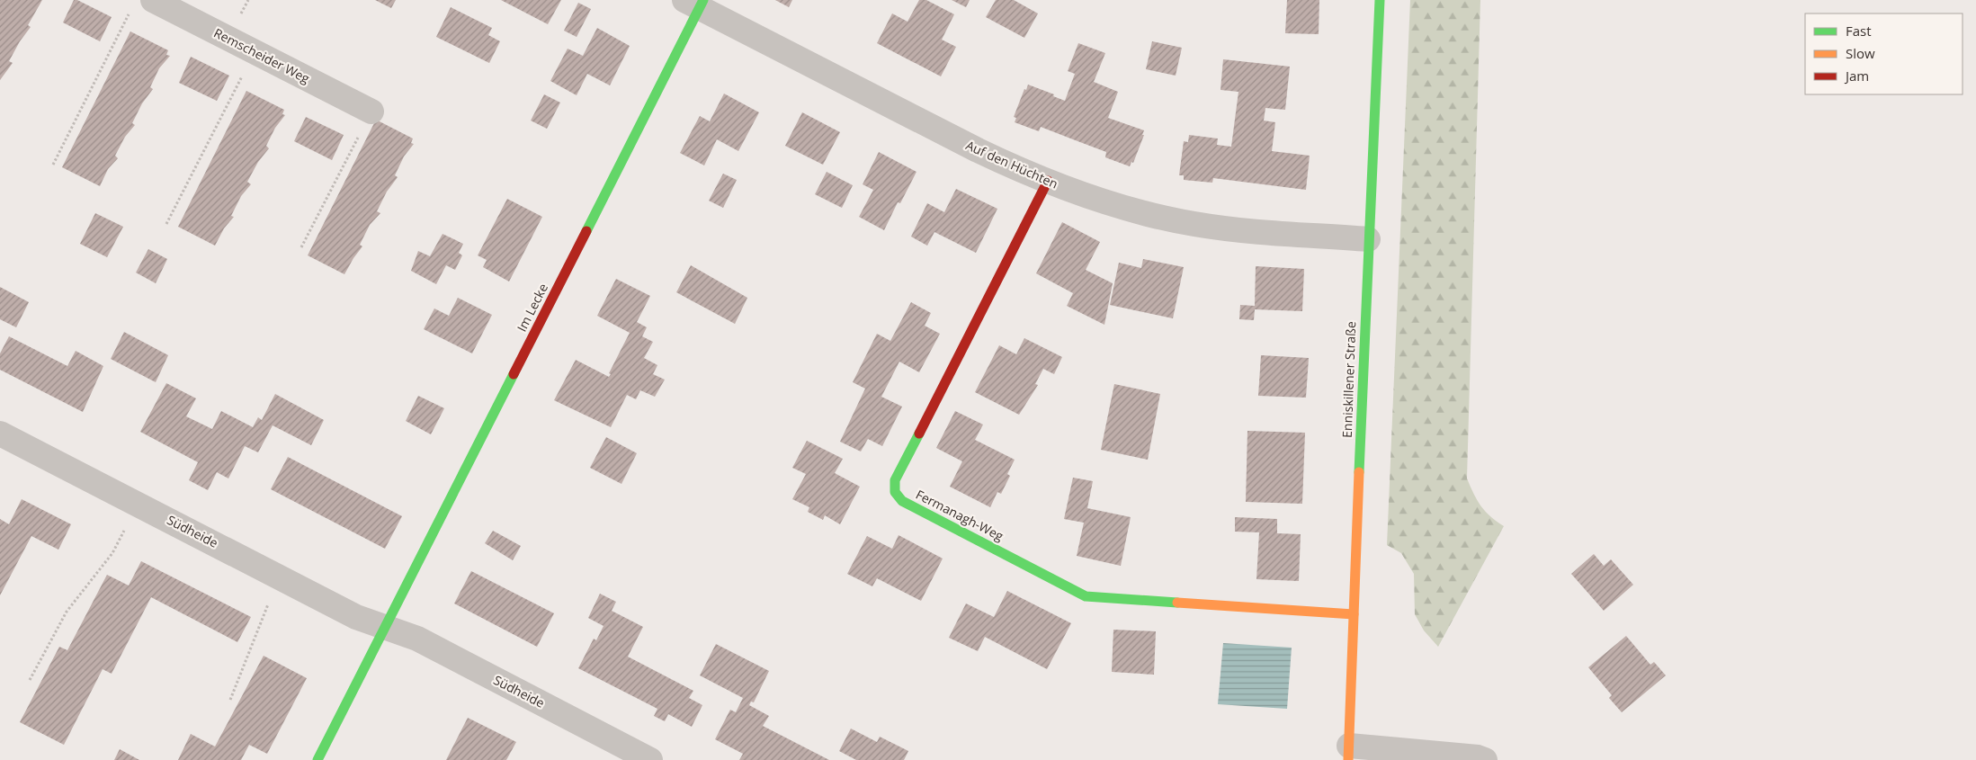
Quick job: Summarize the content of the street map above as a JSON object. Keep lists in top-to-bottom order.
{
  "streets": {
    "street": [
      "Remscheider Weg",
      "Auf den Hüchten",
      "Im Lecke",
      "Enniskillener Straße",
      "Fermanagh-Weg",
      "Südheide"
    ]
  },
  "crossings": [
    ["Auf den Hüchten", "Im Lecke"],
    ["Auf den Hüchten", "Enniskillener Straße"],
    ["Auf den Hüchten", "Fermanagh-Weg"],
    ["Im Lecke", "Südheide"],
    ["Enniskillener Straße", "Fermanagh-Weg"]
  ],
  "legend": ["Fast", "Slow", "Jam"]
}
